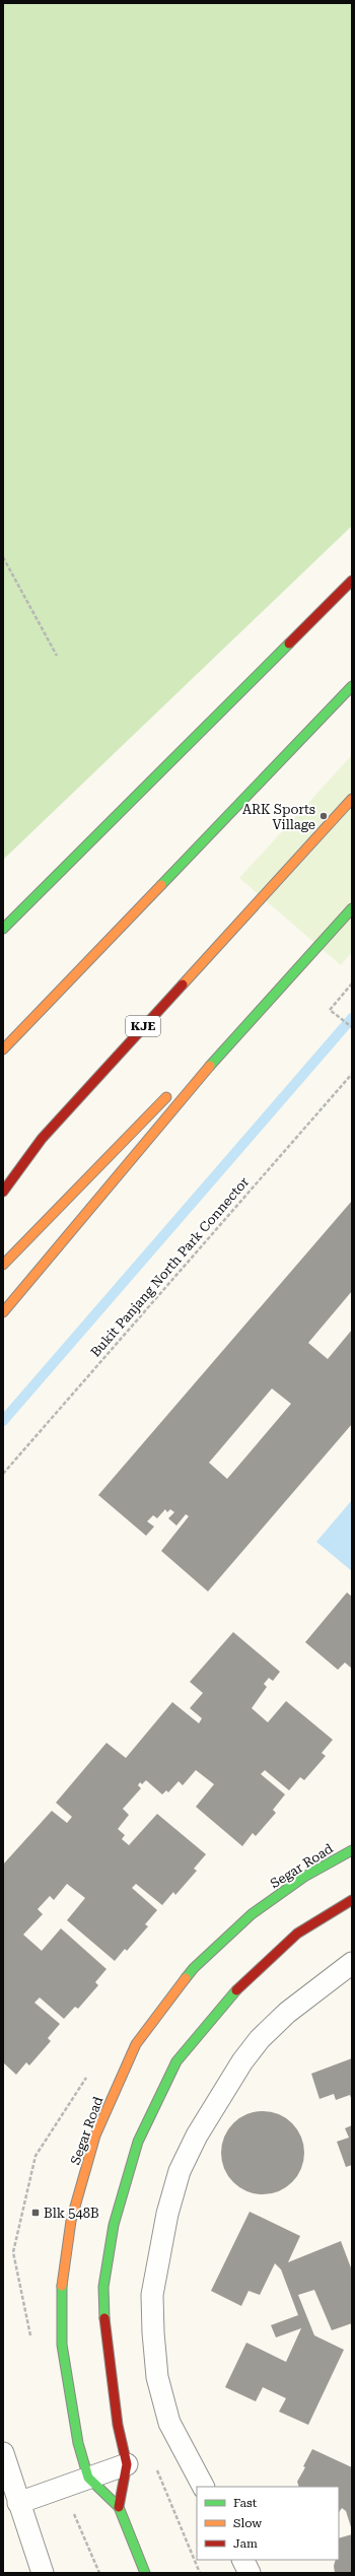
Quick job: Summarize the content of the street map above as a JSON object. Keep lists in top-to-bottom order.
{
  "streets": {
    "main road": ["KJE", "Segar Road"],
    "path": ["Bukit Panjang North Park Connector"]
  },
  "places": {
    "other": ["ARK Sports Village"],
    "transit": ["Blk 548B"]
  },
  "legend": ["Fast", "Slow", "Jam"]
}
